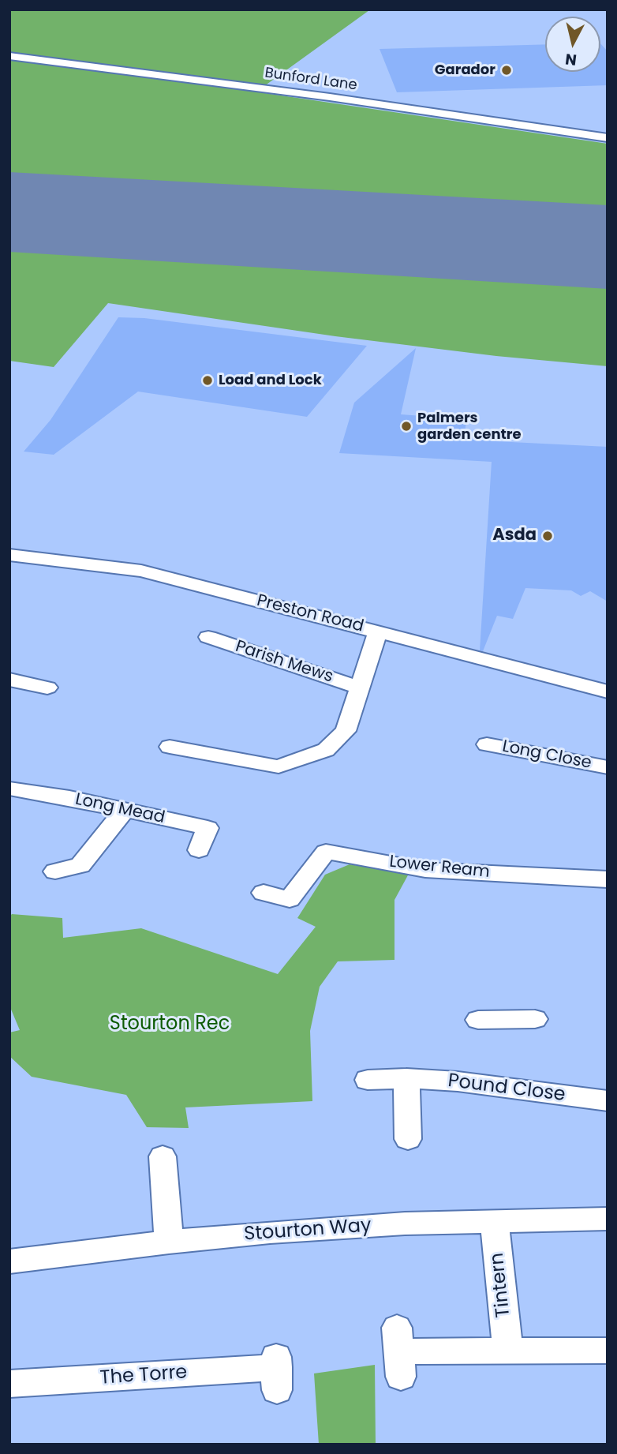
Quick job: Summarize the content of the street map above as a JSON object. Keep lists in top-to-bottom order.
{
  "streets": {
    "street": [
      "Bunford Lane",
      "Preston Road",
      "Parish Mews",
      "Long Close",
      "Long Mead",
      "Lower Ream",
      "Pound Close",
      "Stourton Way",
      "Tintern",
      "The Torre"
    ]
  },
  "crossings": [
    ["Stourton Way", "Tintern"]
  ],
  "parks": ["Stourton Rec"],
  "places": [
    "Garador",
    "Load and Lock",
    "Palmers garden centre",
    "Asda"
  ],
  "north": "bottom"
}
